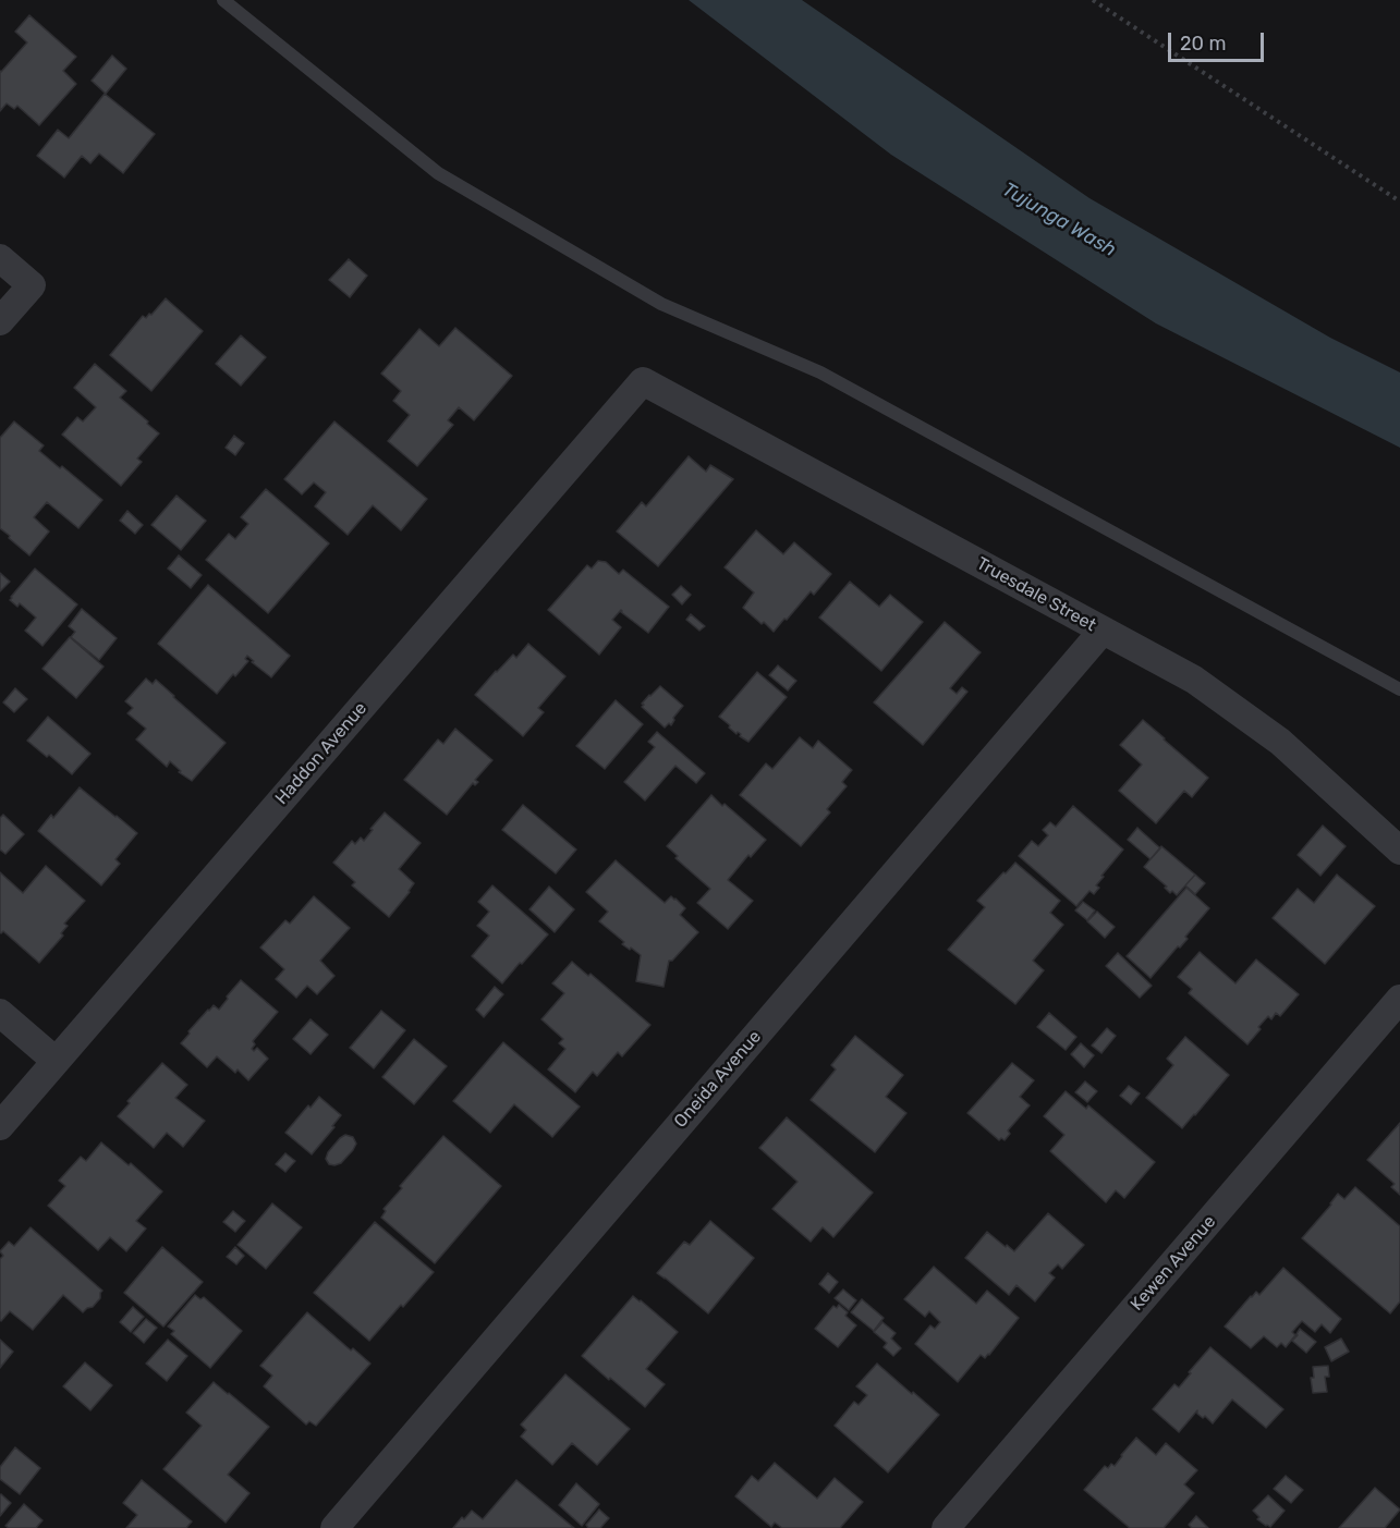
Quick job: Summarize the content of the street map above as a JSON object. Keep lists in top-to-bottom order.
{
  "streets": {
    "street": [
      "Truesdale Street",
      "Haddon Avenue",
      "Oneida Avenue",
      "Kewen Avenue"
    ]
  },
  "crossings": [
    ["Truesdale Street", "Haddon Avenue"],
    ["Truesdale Street", "Oneida Avenue"]
  ],
  "water": ["Tujunga Wash"],
  "scale_bar": "20 m"
}
